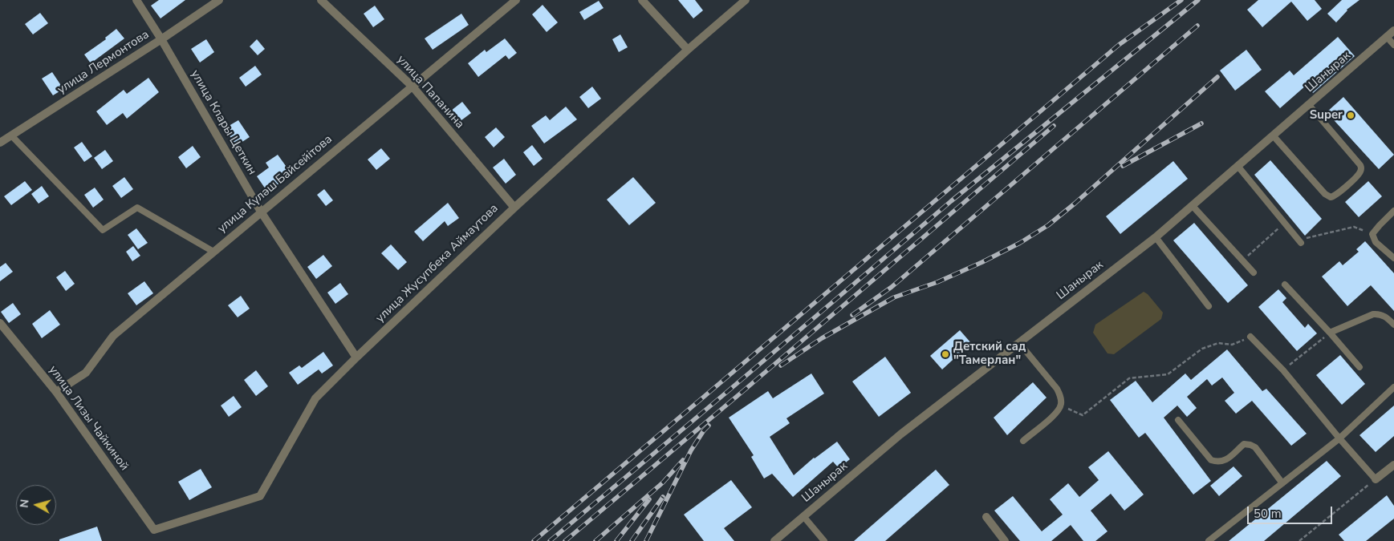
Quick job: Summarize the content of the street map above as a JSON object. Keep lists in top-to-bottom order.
{
  "streets": {
    "street": [
      "улица Лермонтова",
      "Шанырак",
      "улица Папанина",
      "улица Клары Цеткин",
      "улица Күләш Байсейітова",
      "улица Жусупбека Аймаутова",
      "улица Лизы Чайкиной"
    ]
  },
  "crossings": [
    ["улица Лермонтова", "улица Клары Цеткин"],
    ["улица Папанина", "улица Күләш Байсейітова"],
    ["улица Папанина", "улица Жусупбека Аймаутова"],
    ["улица Клары Цеткин", "улица Күләш Байсейітова"],
    ["улица Клары Цеткин", "улица Жусупбека Аймаутова"],
    ["улица Күләш Байсейітова", "улица Лизы Чайкиной"],
    ["улица Жусупбека Аймаутова", "улица Лизы Чайкиной"]
  ],
  "places": ["Super", "Детский сад \"Тамерлан\""],
  "scale_bar": "50 m",
  "north": "left"
}
